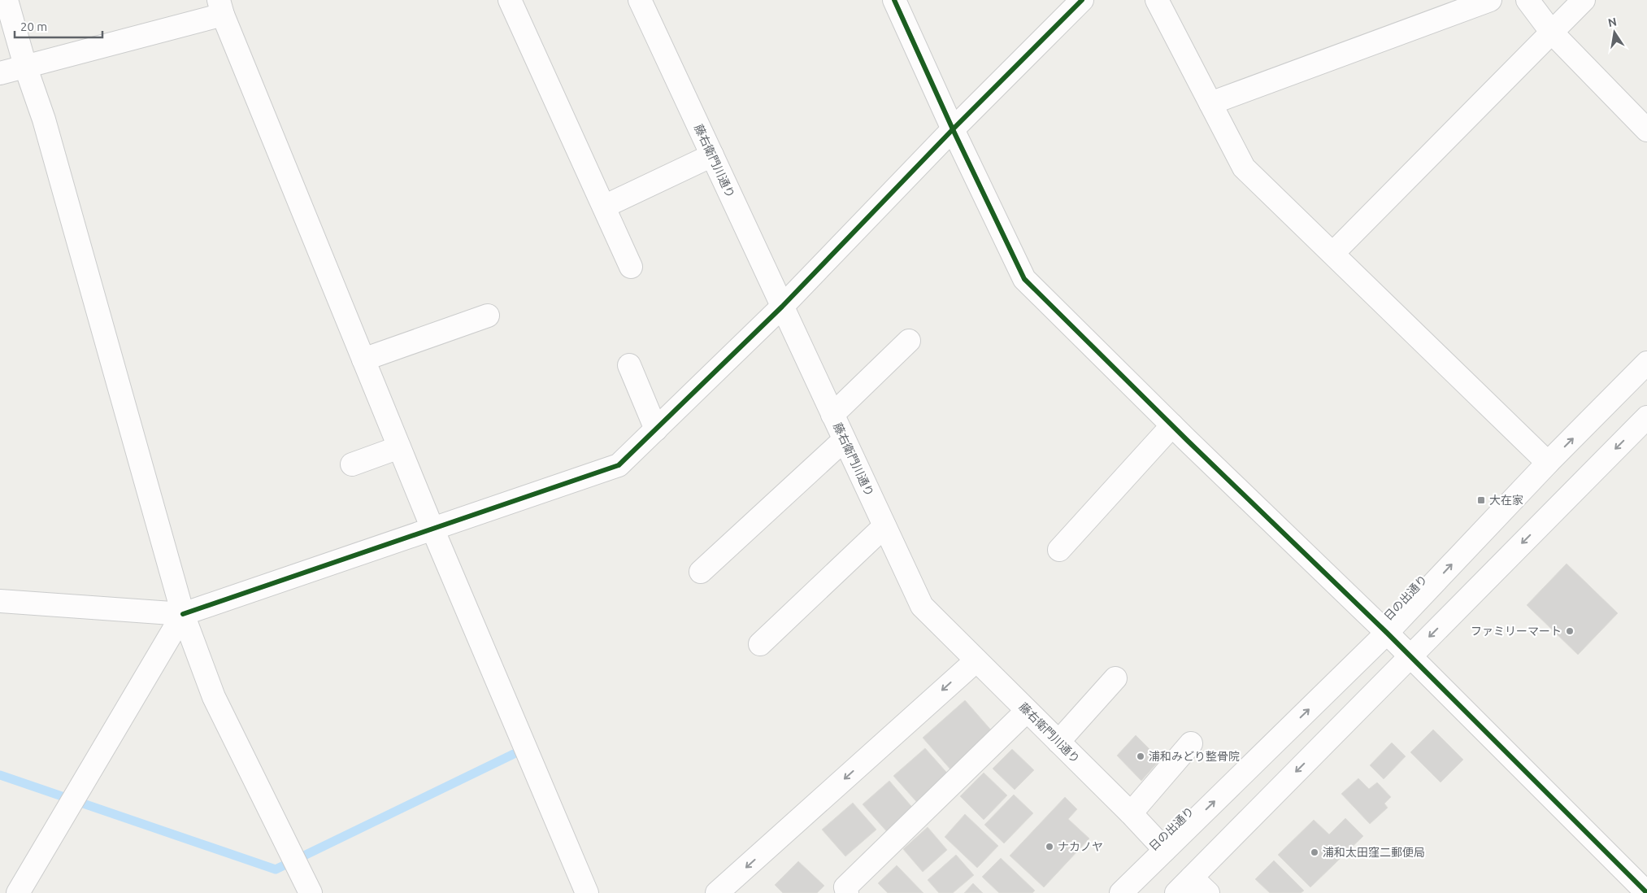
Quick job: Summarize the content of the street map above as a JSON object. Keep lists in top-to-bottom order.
{
  "streets": {
    "street": ["藤右衛門川通り", "日の出通り"]
  },
  "crossings": [
    ["藤右衛門川通り", "日の出通り"]
  ],
  "places": {
    "transit": ["大在家"],
    "other": [
      "ファミリーマート",
      "浦和みどり整骨院",
      "ナカノヤ",
      "浦和太田窪二郵便局"
    ]
  },
  "scale_bar": "20 m",
  "north": "top"
}
